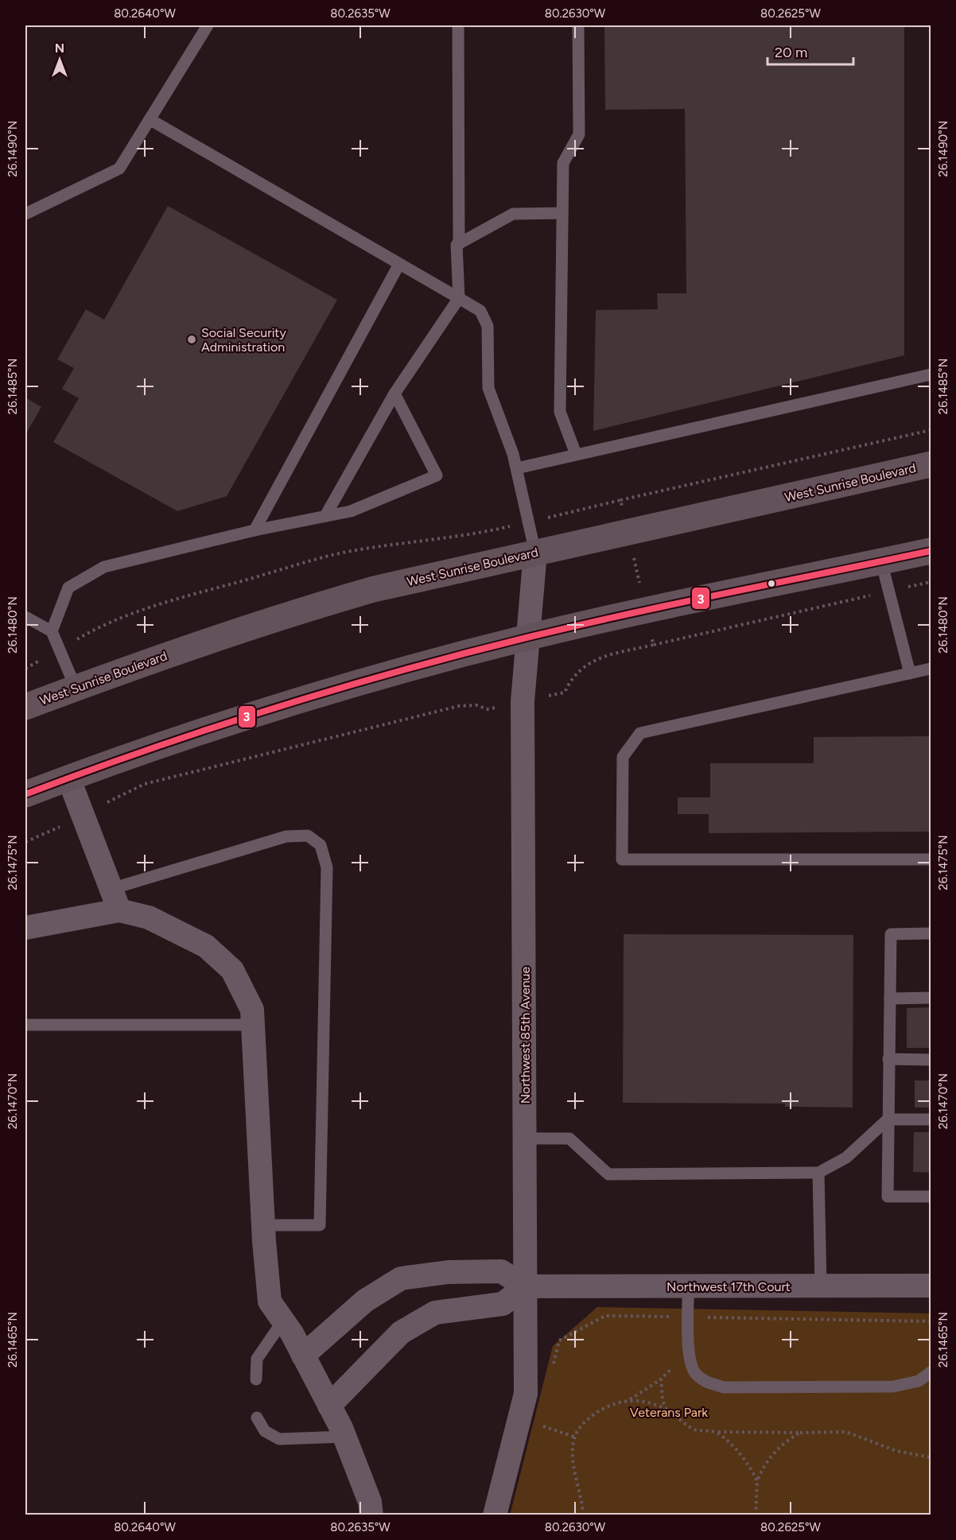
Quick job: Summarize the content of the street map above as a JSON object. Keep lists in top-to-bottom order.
{
  "streets": {
    "highway": ["West Sunrise Boulevard"],
    "street": ["Northwest 85th Avenue", "Northwest 17th Court"]
  },
  "crossings": [
    ["West Sunrise Boulevard", "Northwest 85th Avenue"],
    ["Northwest 85th Avenue", "Northwest 17th Court"]
  ],
  "parks": ["Veterans Park"],
  "places": ["Social Security Administration"],
  "lines": ["transit line 3"],
  "scale_bar": "20 m",
  "north": "top",
  "coordinates": [
    "80.2640°W",
    "80.2635°W",
    "80.2630°W",
    "80.2625°W",
    "26.1490°N",
    "26.1485°N",
    "26.1480°N",
    "26.1475°N",
    "26.1470°N",
    "26.1465°N"
  ]
}
